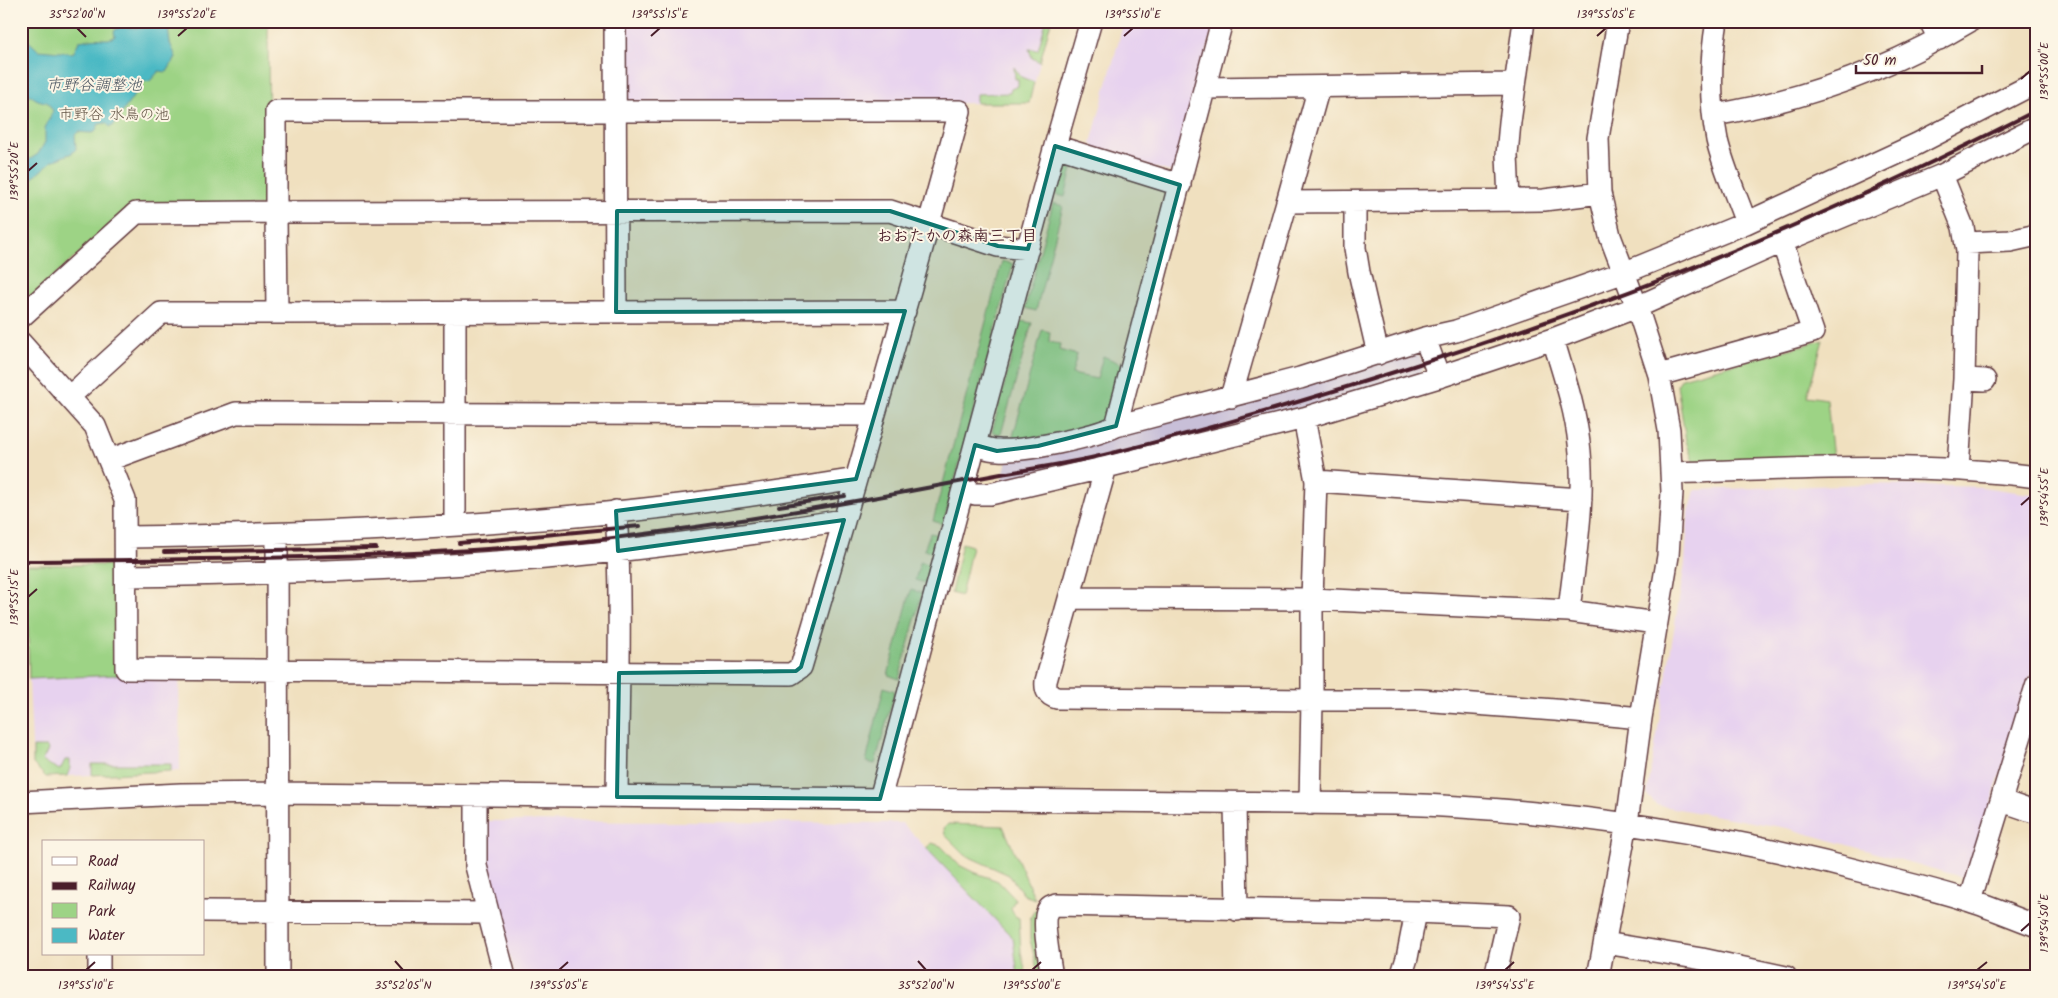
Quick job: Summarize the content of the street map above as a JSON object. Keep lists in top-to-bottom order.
{
  "districts": ["おおたかの森南三丁目"],
  "water": ["市野谷調整池"],
  "parks": ["市野谷 水鳥の池"],
  "legend": [
    "Road",
    "Railway",
    "Park",
    "Water"
  ],
  "scale_bar": "50 m",
  "coordinates": [
    "35°52'00\"N",
    "139°55'20\"E",
    "139°55'15\"E",
    "139°55'10\"E",
    "139°55'05\"E",
    "139°55'00\"E",
    "139°54'55\"E",
    "139°54'50\"E",
    "35°52'05\"N"
  ]
}
